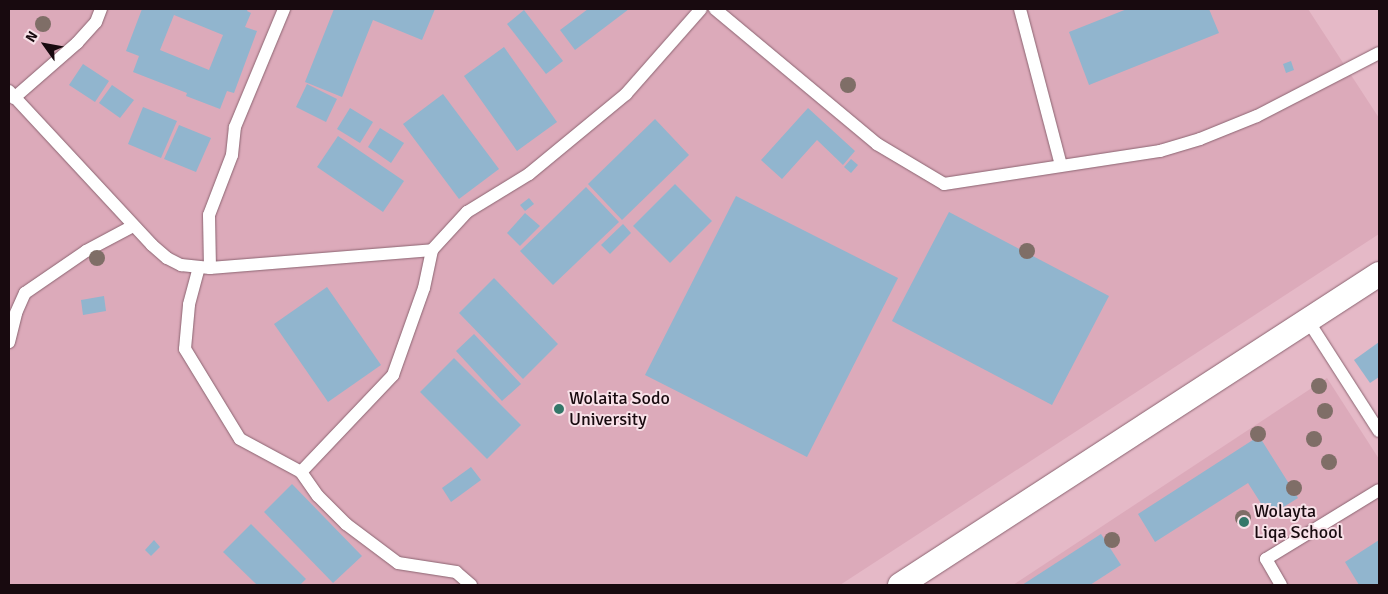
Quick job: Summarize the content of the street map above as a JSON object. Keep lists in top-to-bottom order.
{
  "places": ["Wolaita Sodo University", "Wolayta Liqa School"],
  "north": "top left"
}
